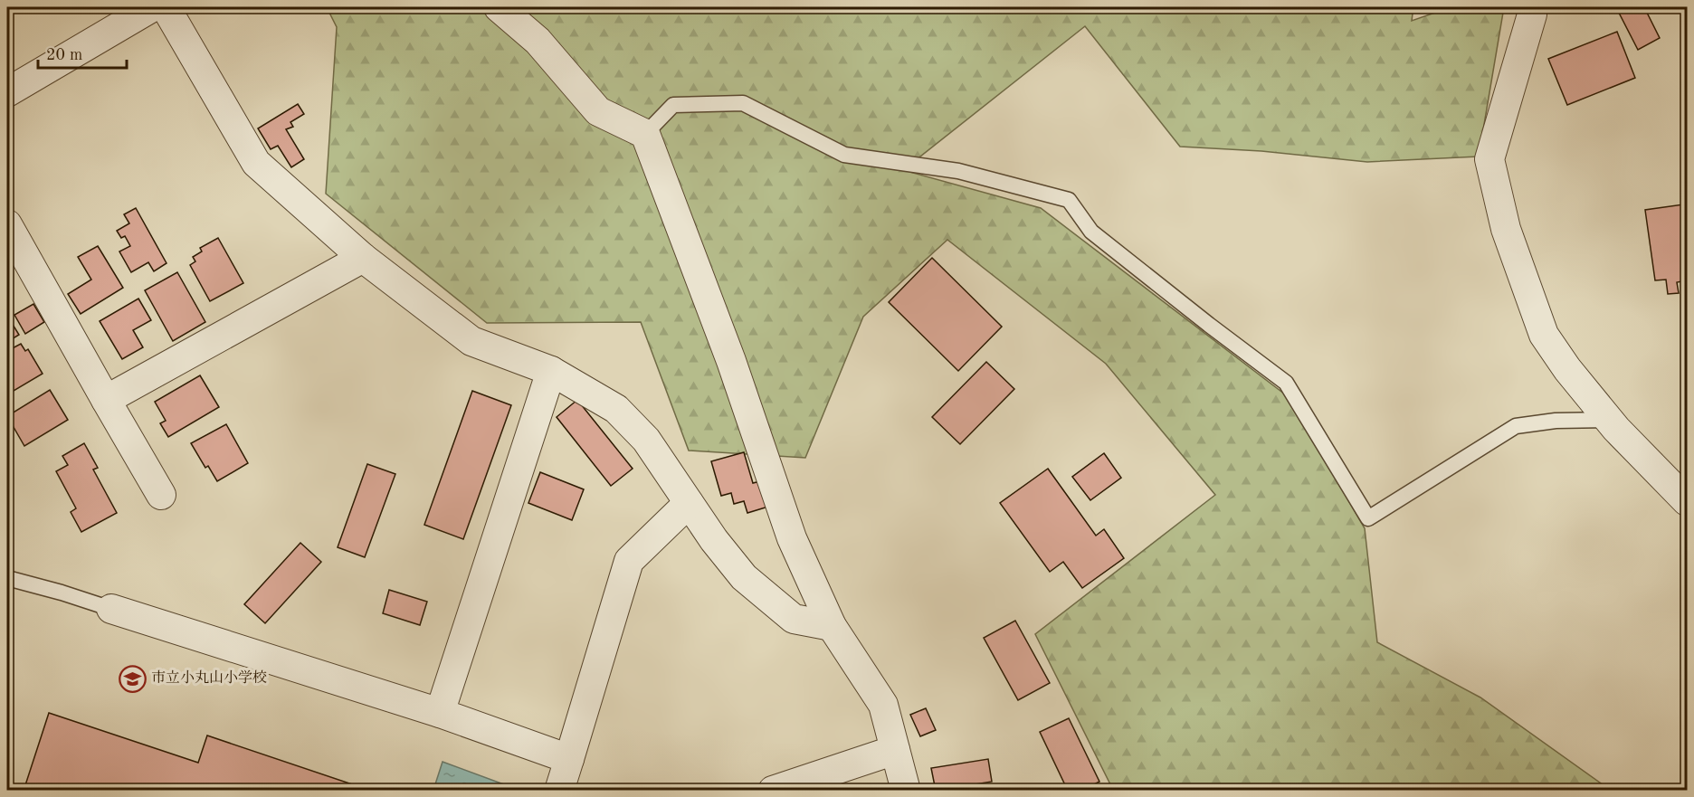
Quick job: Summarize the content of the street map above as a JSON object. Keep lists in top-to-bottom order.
{
  "places": {
    "school or university": ["市立小丸山小学校"]
  },
  "scale_bar": "20 m"
}
